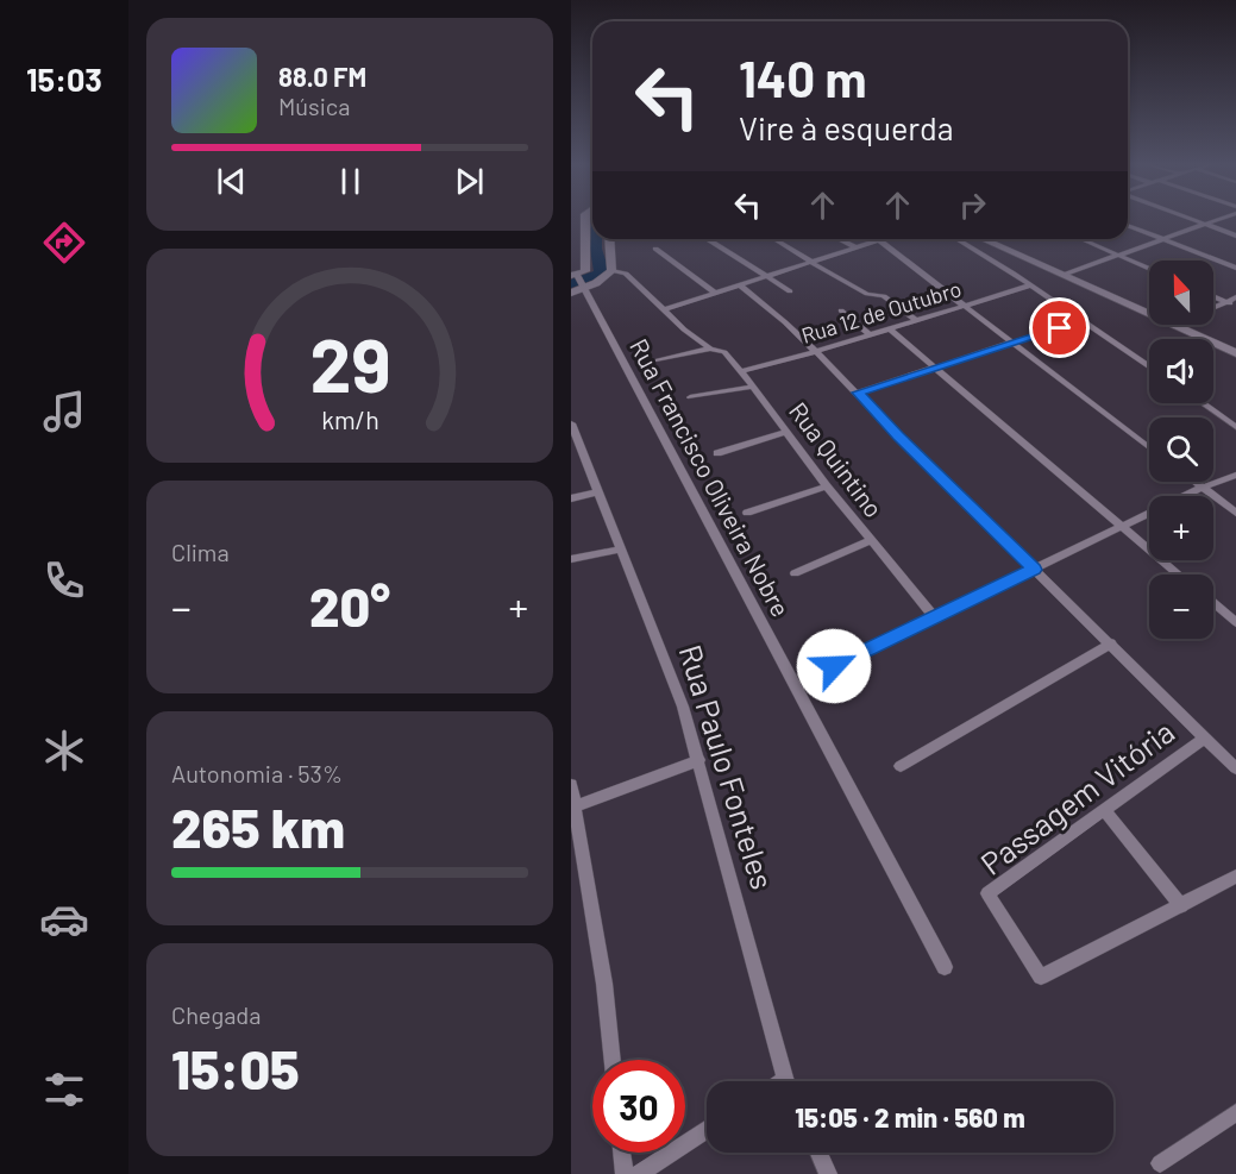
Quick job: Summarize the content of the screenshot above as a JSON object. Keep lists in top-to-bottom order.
{
  "streets": {
    "street": [
      "Rua 12 de Outubro",
      "Rua Quintino",
      "Rua Francisco Oliveira Nobre",
      "Rua Paulo Fonteles",
      "Passagem Vitória"
    ]
  },
  "crossings": [
    ["Rua 12 de Outubro", "Rua Quintino"]
  ],
  "north": "top",
  "page": {
    "tabs": "15:03",
    "turn": ["140 m", "Vire à esquerda"],
    "song": ["88.0 FM", "Música"],
    "map_buttons": ["+", "−"],
    "tile": [
      "Clima",
      ["Autonomia · 53%", "265 km"],
      ["Chegada", "15:05"]
    ],
    "heat": ["−", "20°", "+"],
    "limit": "30",
    "trip": "15:05 · 2 min · 560 m",
    "gauge": ["29", "km/h"]
  }
}
